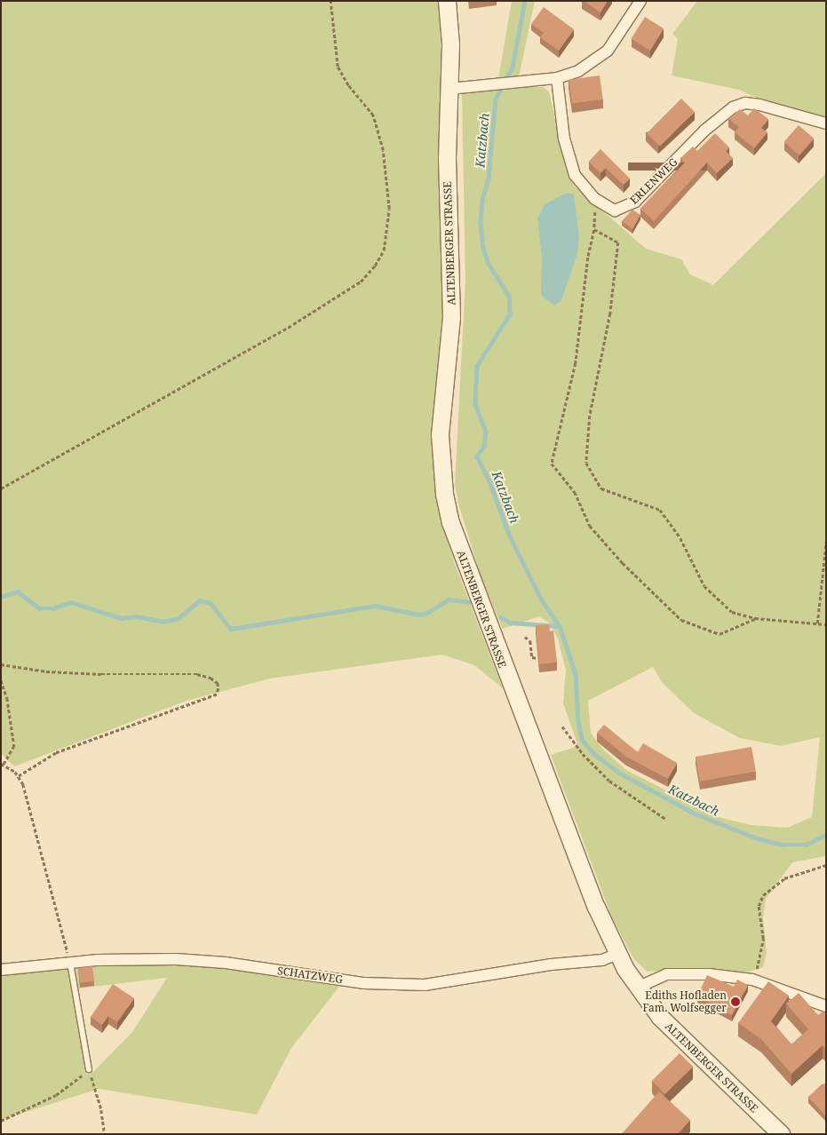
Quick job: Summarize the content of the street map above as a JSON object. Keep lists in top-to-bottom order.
{
  "streets": {
    "street": ["ERLENWEG", "ALTENBERGER STRASSE", "SCHATZWEG"]
  },
  "crossings": [
    ["ALTENBERGER STRASSE", "SCHATZWEG"]
  ],
  "water": ["Katzbach"],
  "places": ["Ediths Hofladen Fam. Wolfsegger"]
}
